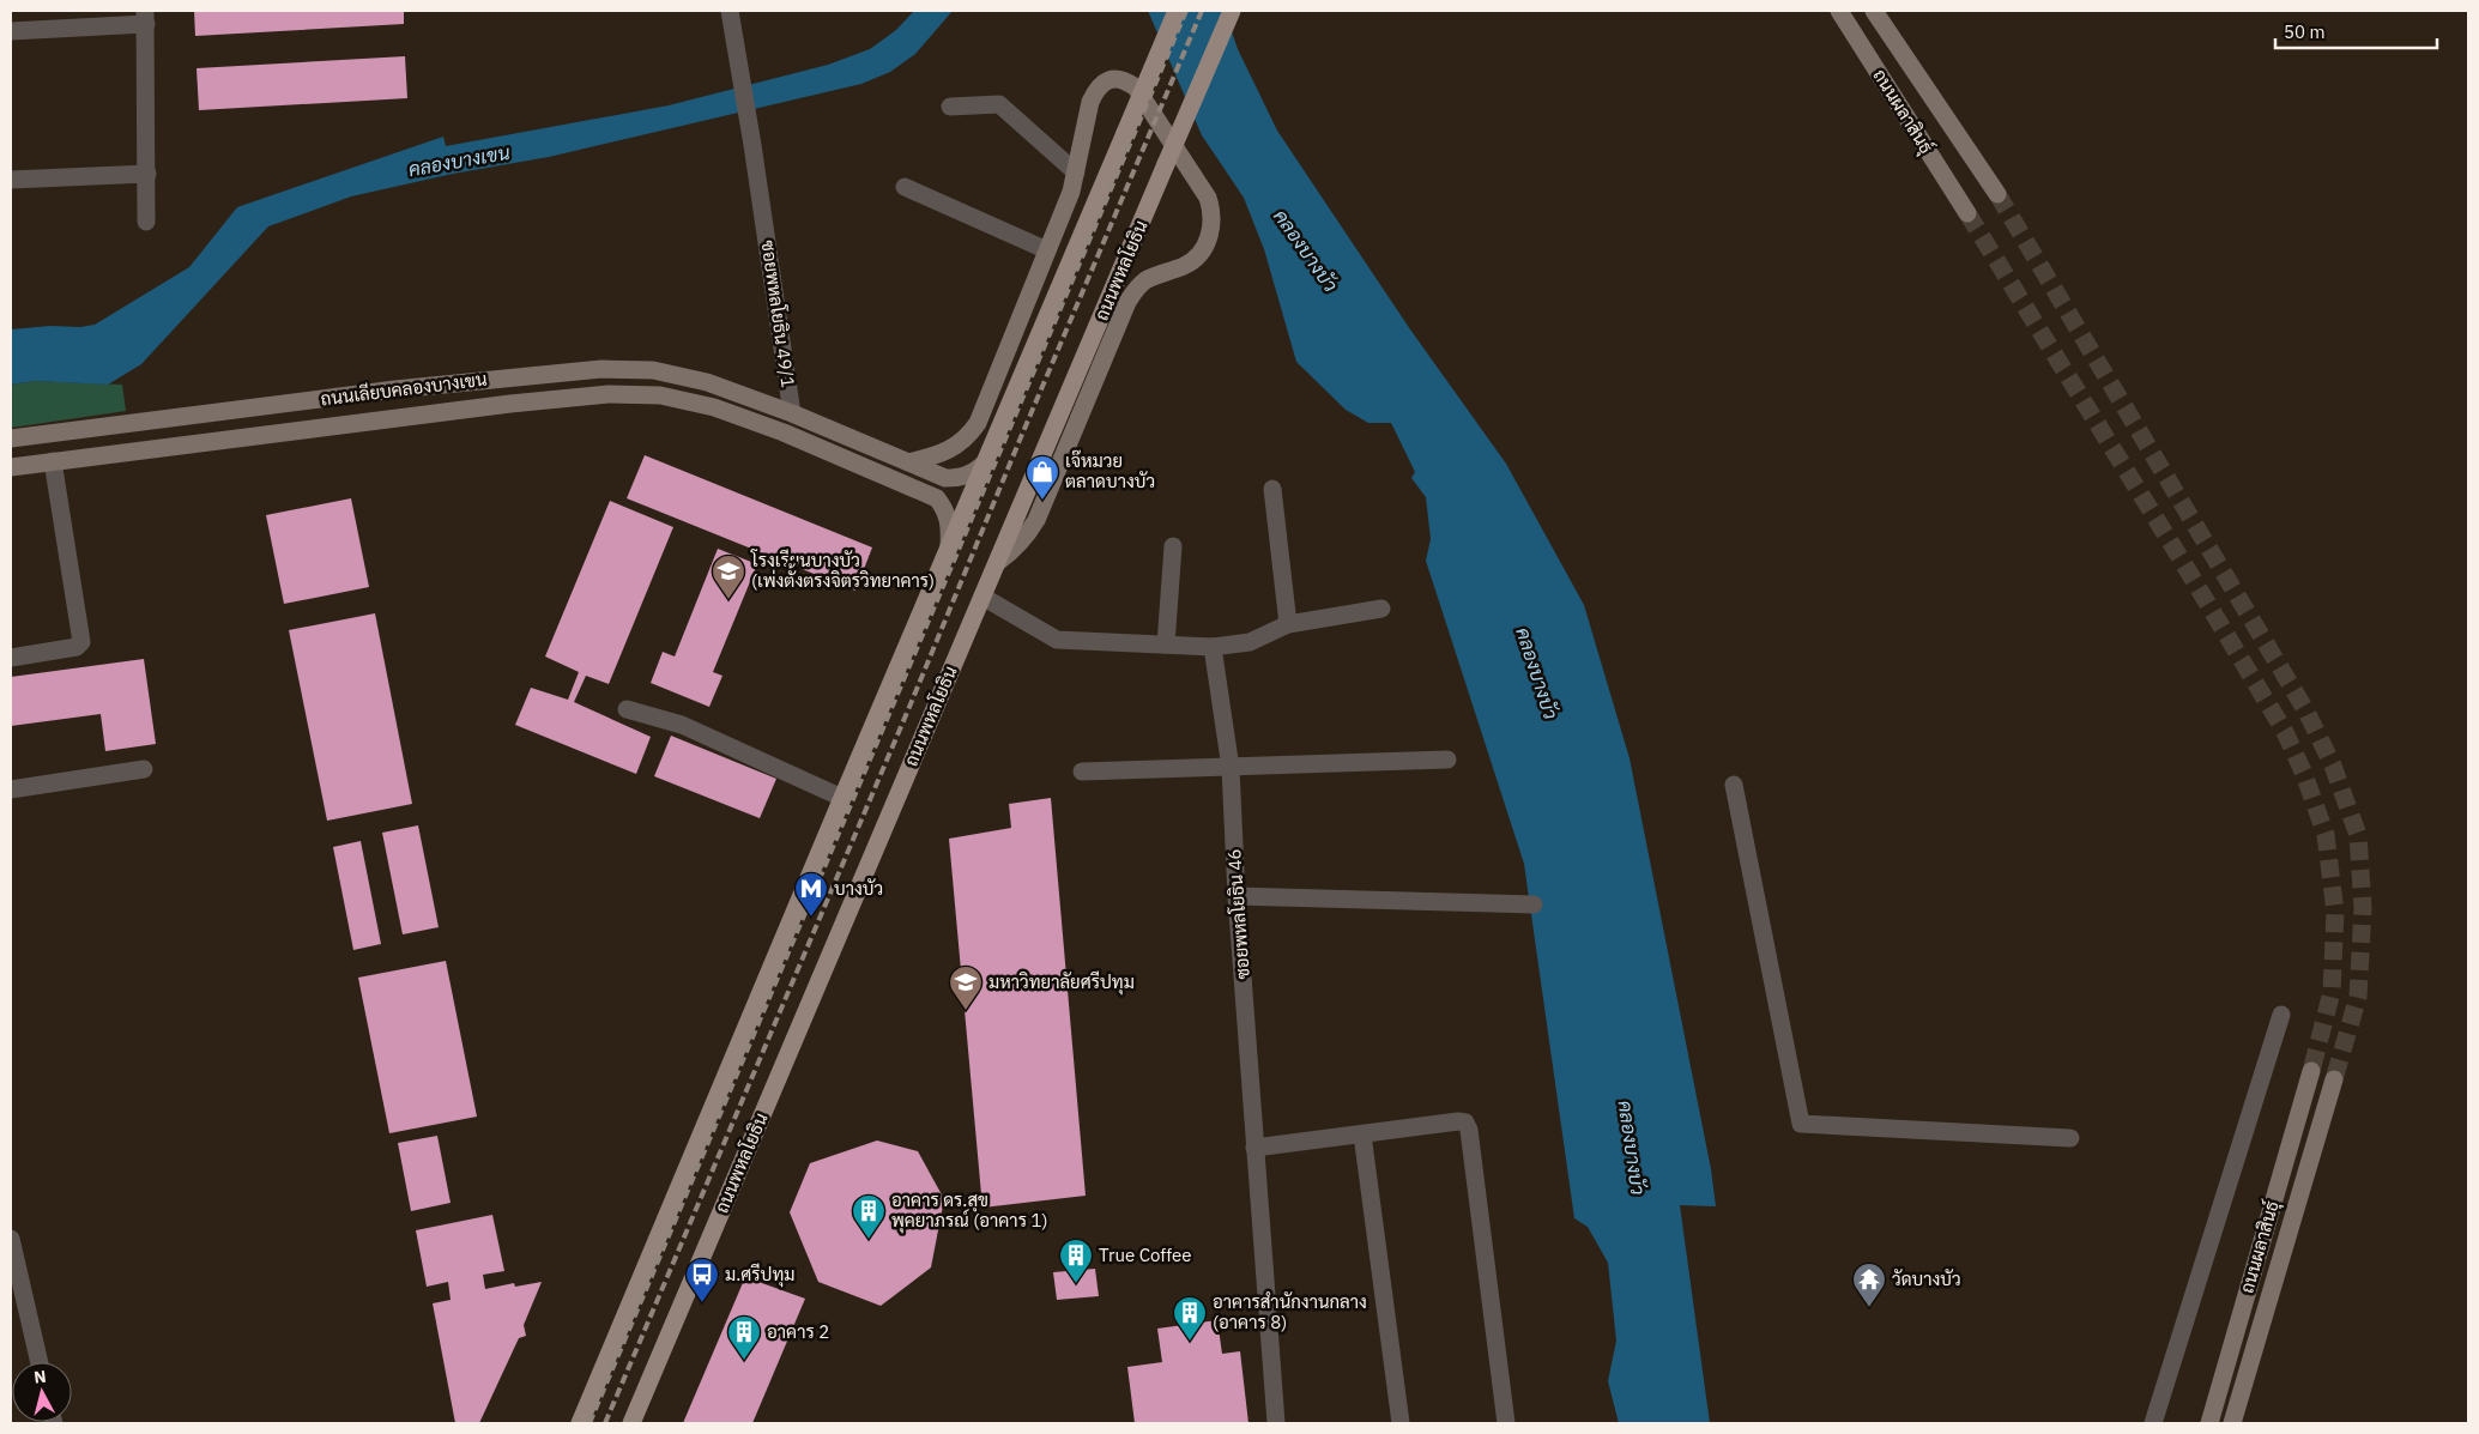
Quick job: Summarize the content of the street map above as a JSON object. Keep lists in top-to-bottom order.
{
  "streets": {
    "main road": [
      "ถนนผลาสินธุ์",
      "ถนนพหลโยธิน",
      "ซอยพหลโยธิน 49/1",
      "ถนนเลียบคลองบางเขน"
    ],
    "street": ["ซอยพหลโยธิน 46"]
  },
  "crossings": [
    ["ซอยพหลโยธิน 49/1", "ถนนเลียบคลองบางเขน"]
  ],
  "water": ["คลองบางเขน", "คลองบางบัว"],
  "places": {
    "shop": ["เจ๊หมวย ตลาดบางบัว"],
    "school or university": ["โรงเรียนบางบัว (เพ่งตั้งตรงจิตรวิทยาคาร)", "มหาวิทยาลัยศรีปทุม"],
    "metro station": ["บางบัว"],
    "building": [
      "อาคาร ดร.สุข พุคยาภรณ์ (อาคาร 1)",
      "True Coffee",
      "อาคารสำนักงานกลาง (อาคาร 8)",
      "อาคาร 2"
    ],
    "bus stop": ["ม.ศรีปทุม"],
    "temple": ["วัดบางบัว"]
  },
  "scale_bar": "50 m",
  "north": "top"
}
